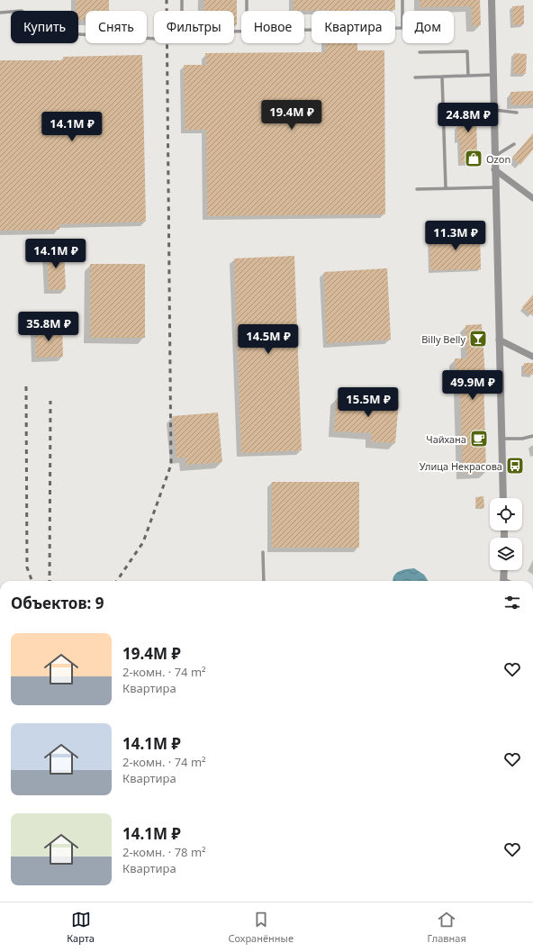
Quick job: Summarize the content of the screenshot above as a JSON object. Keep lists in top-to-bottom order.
{
  "places": {
    "shop": ["Ozon"],
    "bar": ["Billy Belly"],
    "cafe": ["Чайхана"],
    "bus stop": ["Улица Некрасова"]
  },
  "page": {
    "chip": [
      "Купить",
      "Снять",
      "Фильтры",
      "Новое",
      "Квартира",
      "Дом"
    ],
    "price": [
      "19.4M ₽",
      "24.8M ₽",
      "14.1M ₽",
      "11.3M ₽",
      "14.1M ₽",
      "35.8M ₽",
      "14.5M ₽",
      "49.9M ₽",
      "15.5M ₽"
    ],
    "heading": "Объектов: 9",
    "list": [
      {
        "name": "19.4M ₽",
        "note": "2-комн. · 74 m² · Квартира"
      },
      {
        "name": "14.1M ₽",
        "note": "2-комн. · 74 m² · Квартира"
      },
      {
        "name": "14.1M ₽",
        "note": "2-комн. · 78 m² · Квартира"
      }
    ],
    "tabs": ["Карта", "Сохранённые", "Главная"]
  }
}
